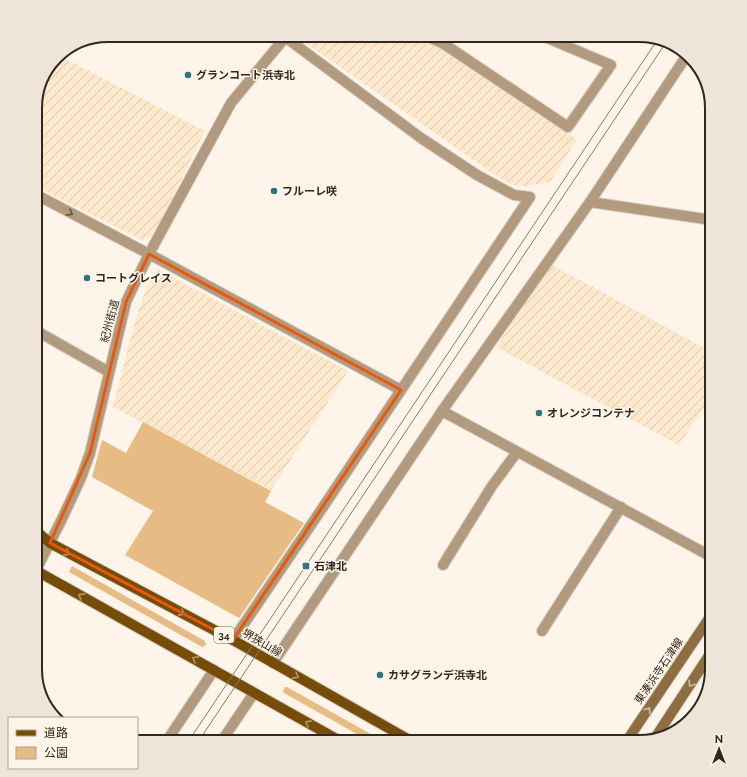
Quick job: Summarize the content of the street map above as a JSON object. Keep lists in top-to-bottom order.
{
  "streets": {
    "main road": ["34", "堺狭山線"],
    "street": ["紀州街道", "東湊浜寺石津線"]
  },
  "crossings": [
    ["紀州街道", "堺狭山線"]
  ],
  "places": {
    "other": [
      "グランコート浜寺北",
      "フルーレ咲",
      "コートグレイス",
      "オレンジコンテナ",
      "カサグランデ浜寺北"
    ],
    "transit": ["石津北"]
  },
  "legend": ["道路", "公園"],
  "north": "top"
}
